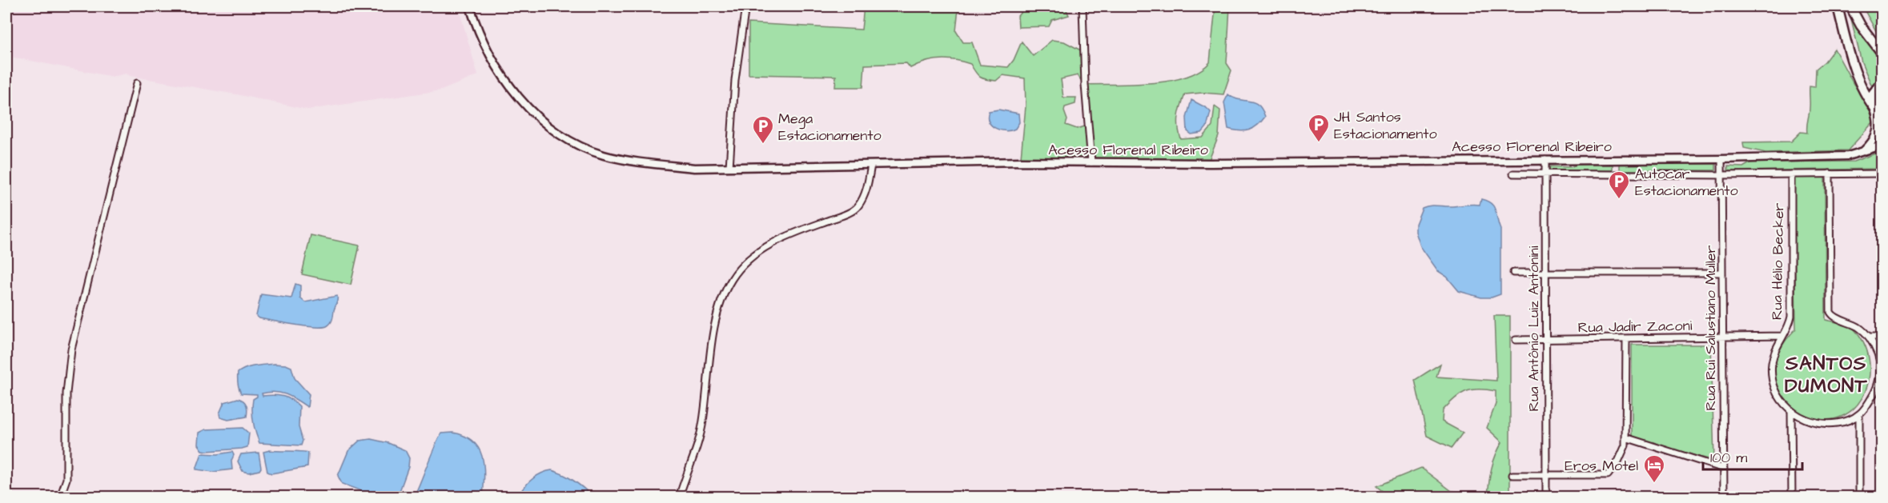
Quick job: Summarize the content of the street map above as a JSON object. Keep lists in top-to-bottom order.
{
  "streets": {
    "street": [
      "Acesso Florenal Ribeiro",
      "Rua Hélio Becker",
      "Rua Jadir Zaconi",
      "Rua Rui Salustiano Muller",
      "Rua Antônio Luiz Antonini"
    ]
  },
  "crossings": [
    ["Acesso Florenal Ribeiro", "Rua Hélio Becker"],
    ["Acesso Florenal Ribeiro", "Rua Rui Salustiano Muller"],
    ["Acesso Florenal Ribeiro", "Rua Antônio Luiz Antonini"],
    ["Rua Hélio Becker", "Rua Jadir Zaconi"],
    ["Rua Jadir Zaconi", "Rua Rui Salustiano Muller"],
    ["Rua Jadir Zaconi", "Rua Antônio Luiz Antonini"]
  ],
  "districts": ["SANTOS DUMONT"],
  "places": {
    "parking": ["JH Santos Estacionamento", "Mega Estacionamento", "Autocar Estacionamento"],
    "hotel": ["Eros Motel"]
  },
  "scale_bar": "100 m"
}
